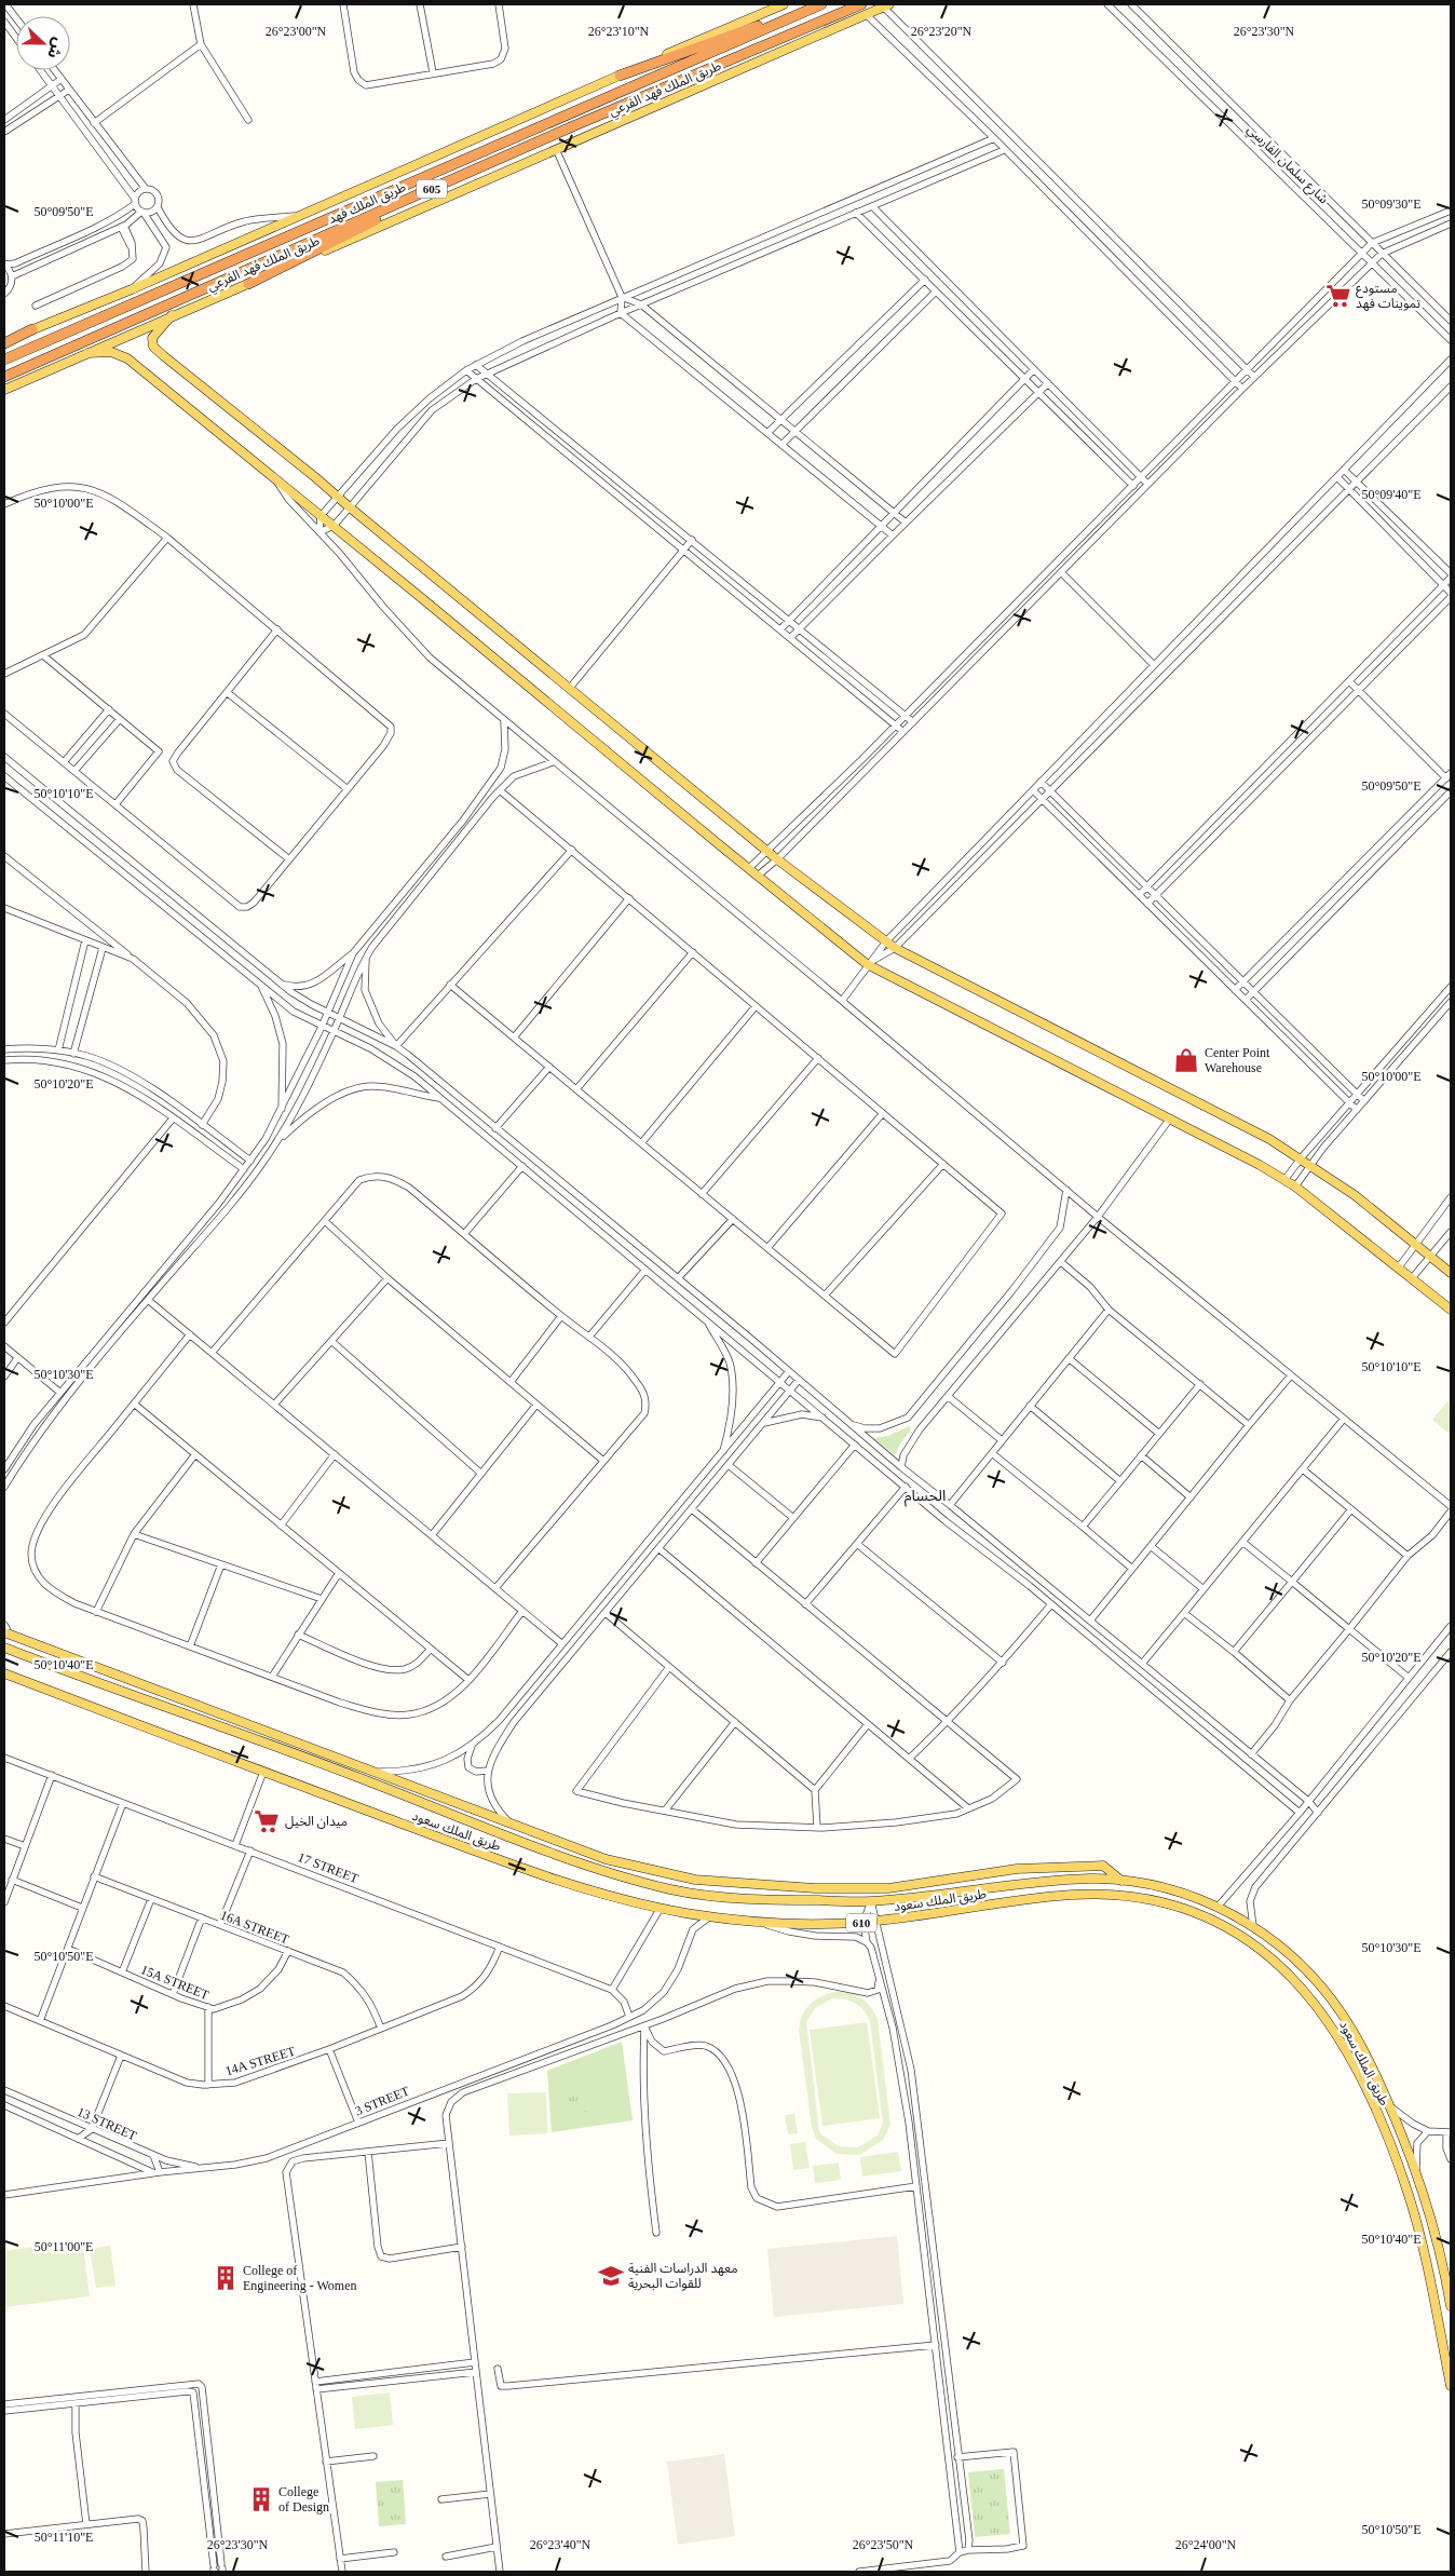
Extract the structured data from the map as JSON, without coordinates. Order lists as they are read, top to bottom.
{
  "streets": {
    "highway": ["605", "طريق الملك فهد"],
    "main road": ["طريق الملك فهد الفرعي", "طريق الملك سعود", "610"],
    "street": [
      "شارع سلمان الفارسي",
      "17 STREET",
      "16A STREET",
      "15A STREET",
      "14A STREET",
      "3 STREET",
      "13 STREET"
    ]
  },
  "crossings": [
    ["طريق الملك سعود", "3 STREET"],
    ["17 STREET", "14A STREET"],
    ["16A STREET", "15A STREET"],
    ["16A STREET", "14A STREET"],
    ["3 STREET", "13 STREET"]
  ],
  "districts": ["الحسام"],
  "places": {
    "supermarket": ["مستودع تموينات فهد", "ميدان الخيل"],
    "shop": ["Center Point Warehouse"],
    "school or university": ["معهد الدراسات الفنية للقوات البحرية"],
    "building": ["College of Engineering - Women", "College of Design"]
  },
  "north": "right",
  "coordinates": [
    "26°23'10\"N",
    "26°23'30\"N",
    "26°23'00\"N",
    "26°23'20\"N",
    "50°09'30\"E",
    "50°09'50\"E",
    "50°09'40\"E",
    "50°10'00\"E",
    "50°10'10\"E",
    "50°10'20\"E",
    "50°10'30\"E",
    "50°10'40\"E",
    "50°10'50\"E",
    "50°11'00\"E",
    "50°11'10\"E",
    "26°23'40\"N",
    "26°23'50\"N",
    "26°24'00\"N"
  ]
}
